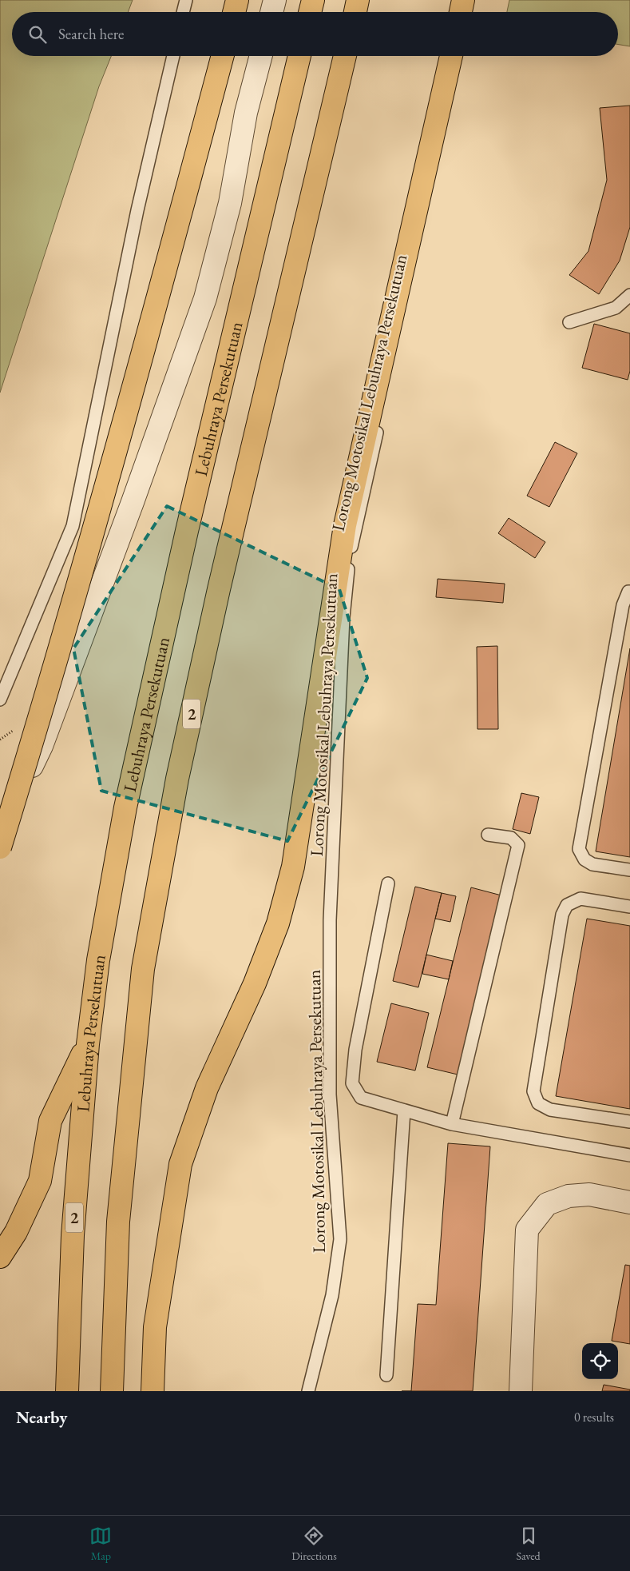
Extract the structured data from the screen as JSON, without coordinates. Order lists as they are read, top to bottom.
{
  "streets": {
    "highway": ["Lebuhraya Persekutuan", "2"],
    "lane": ["Lorong Motosikal Lebuhraya Persekutuan"]
  },
  "page": {
    "search": "Search here",
    "heading": ["Nearby", "0 results"],
    "nav": ["Map", "Directions", "Saved"]
  }
}
